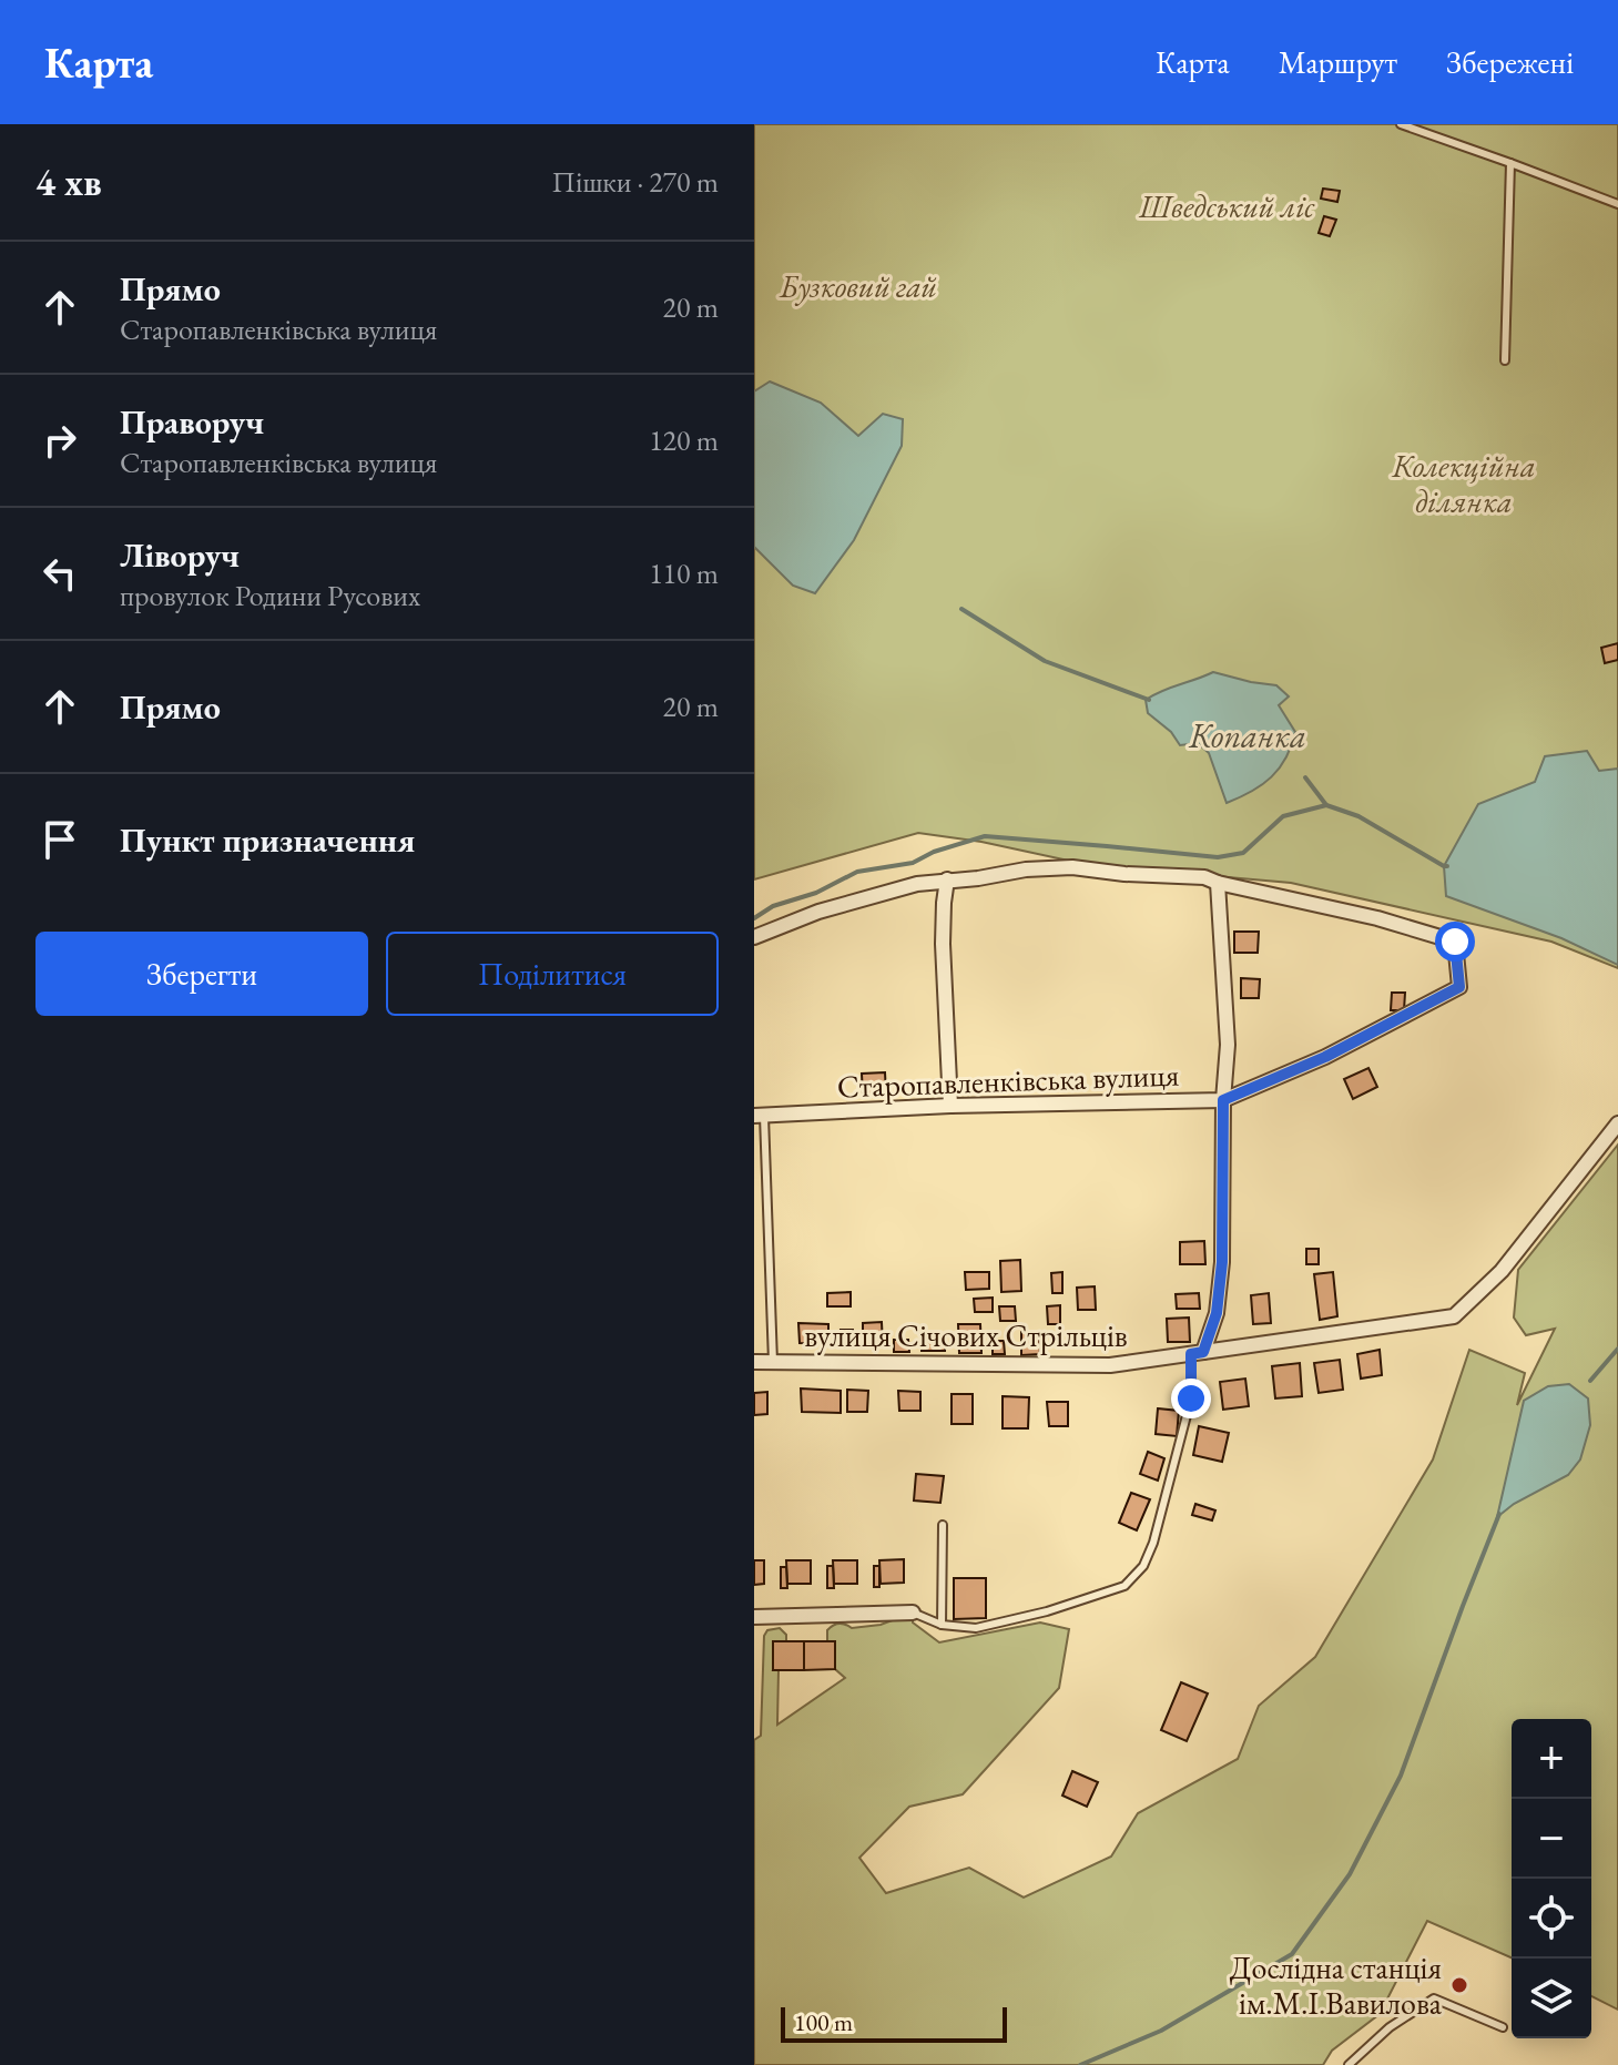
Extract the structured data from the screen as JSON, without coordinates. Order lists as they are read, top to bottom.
{
  "streets": {
    "street": ["Старопавленківська вулиця", "вулиця Січових Стрільців"]
  },
  "water": ["Копанка"],
  "parks": ["Шведський ліс", "Бузковий гай", "Колекційна ділянка"],
  "places": ["Дослідна станція ім.М.І.Вавилова"],
  "scale_bar": "100 m",
  "page": {
    "header": "Карта",
    "nav": ["Карта", "Маршрут", "Збережені"],
    "heading": ["4 хв", "Пішки · 270 m"],
    "list": [
      ["Прямо", "Старопавленківська вулиця", "20 m"],
      ["Праворуч", "Старопавленківська вулиця", "120 m"],
      ["Ліворуч", "провулок Родини Русових", "110 m"],
      ["Прямо", "20 m"],
      "Пункт призначення"
    ],
    "buttons": ["Зберегти", "Поділитися"],
    "map_buttons": ["+", "−"],
    "scale": "100 m"
  }
}
